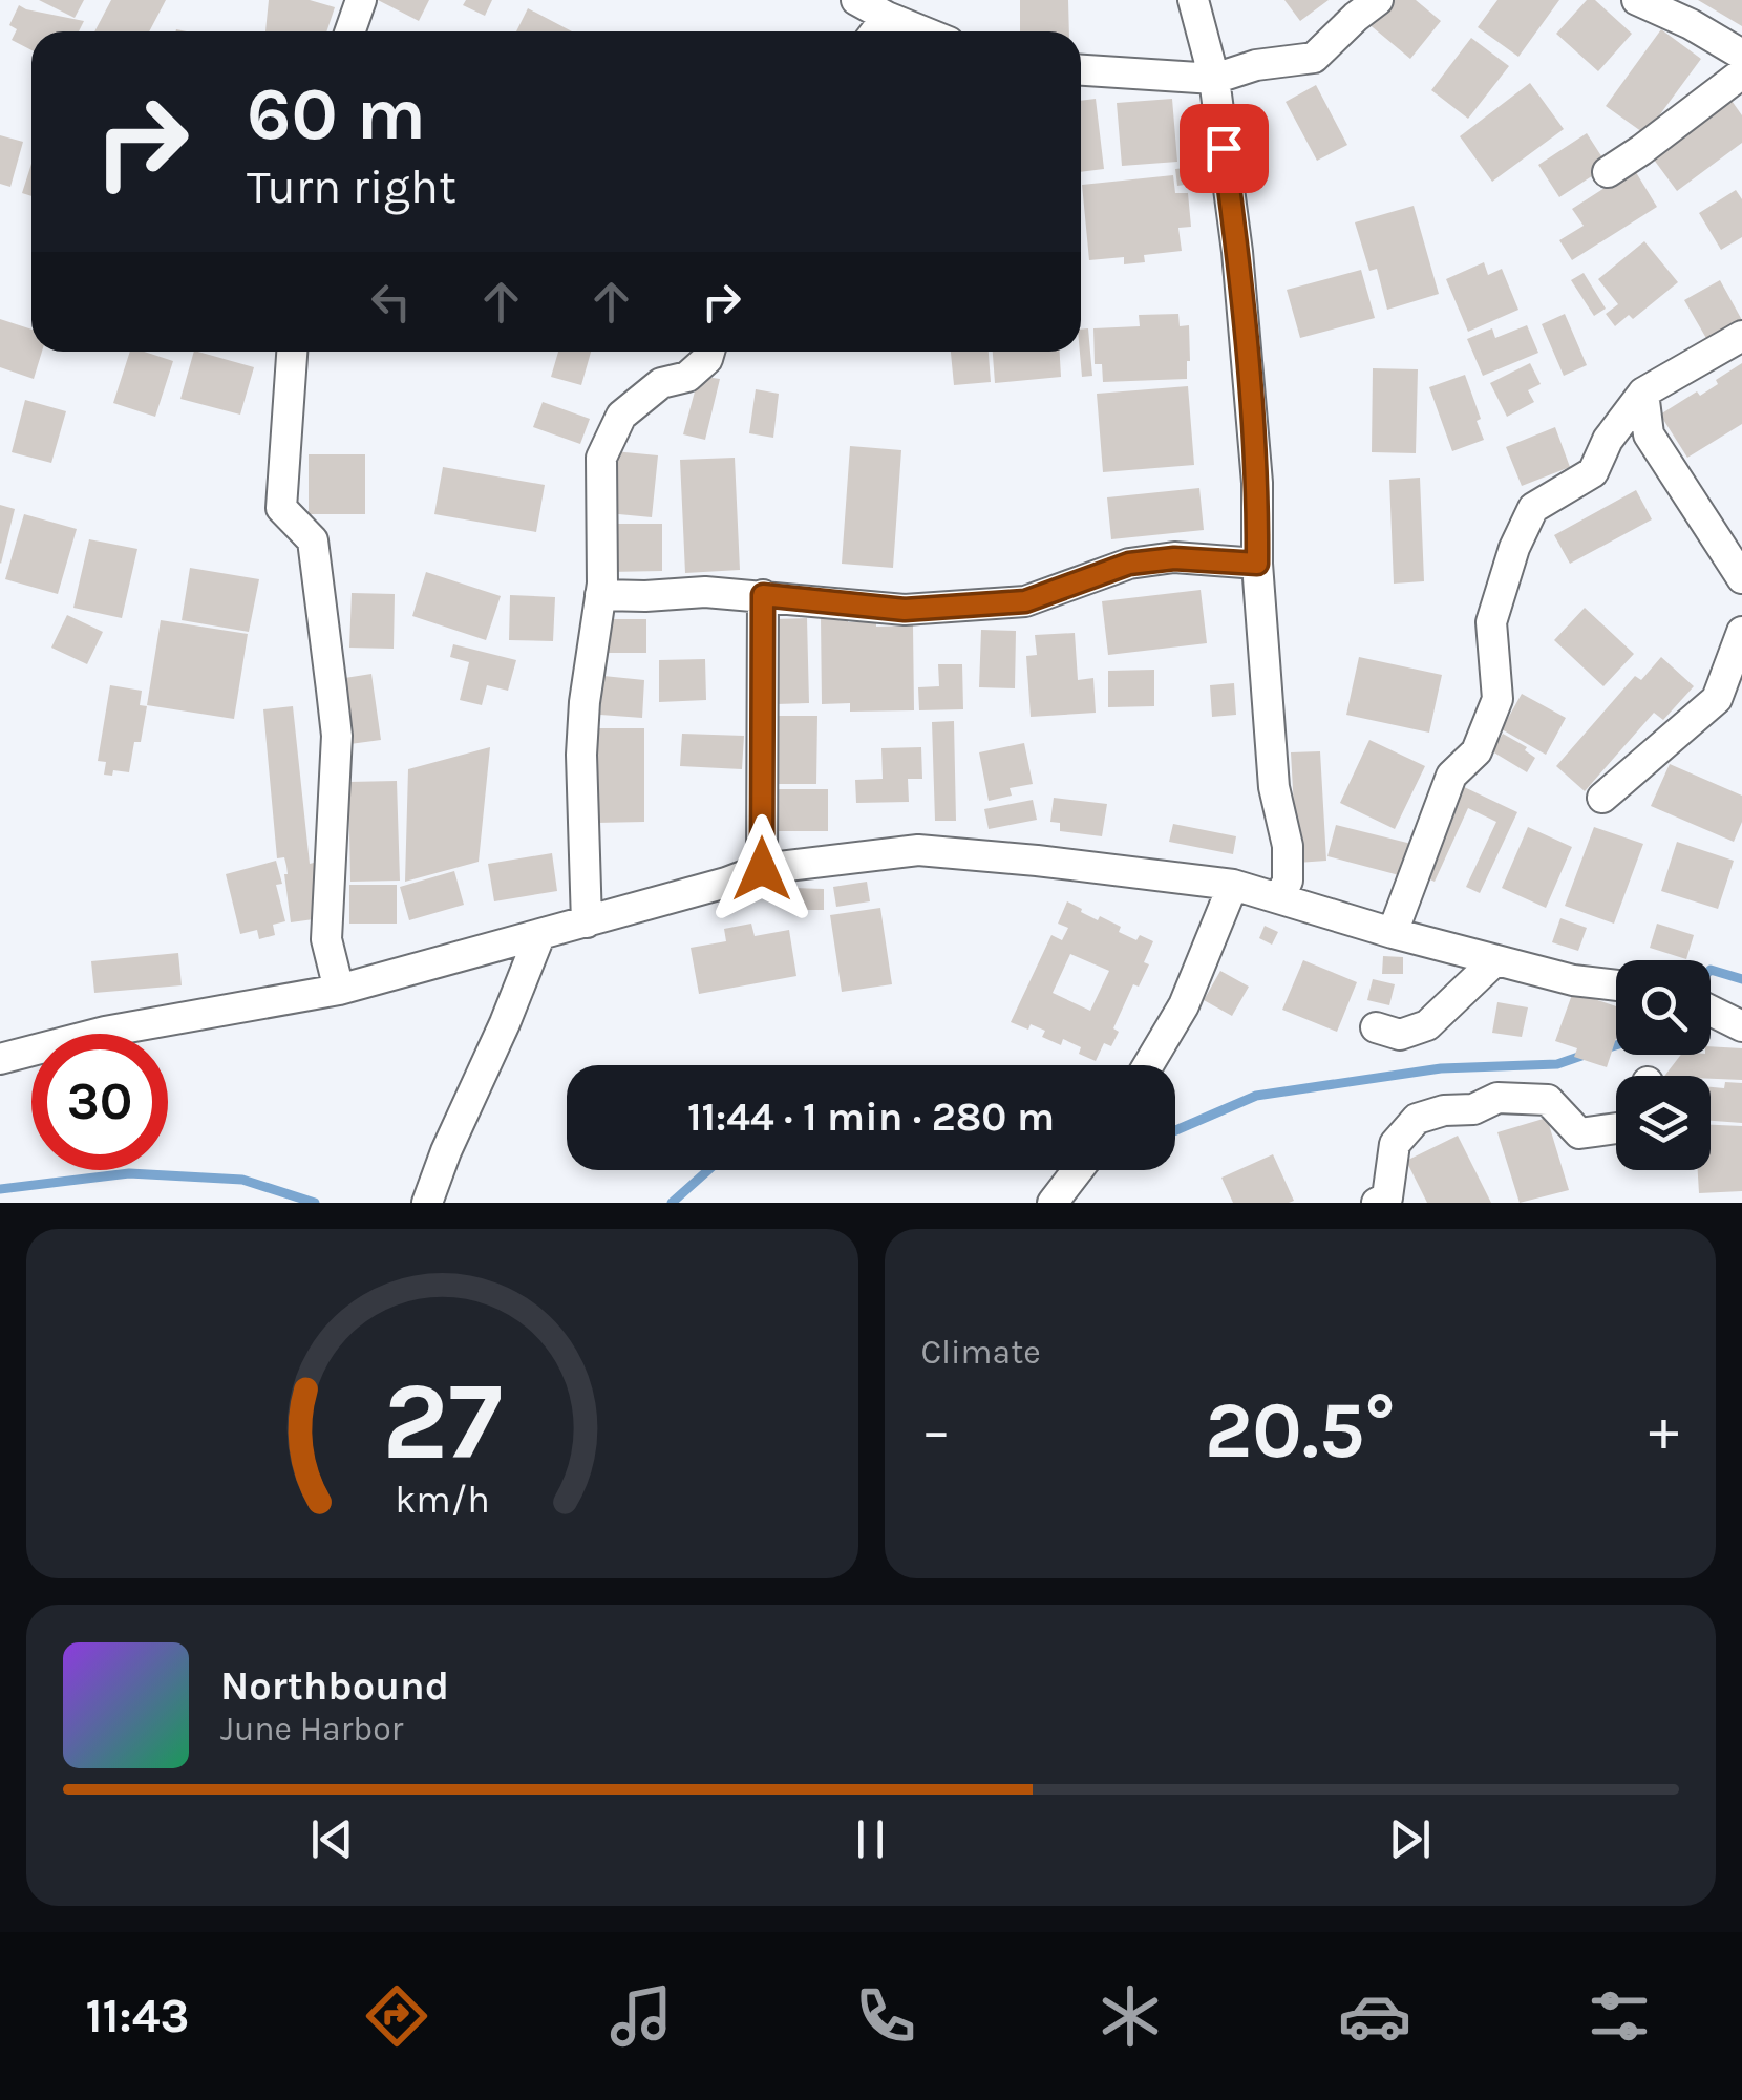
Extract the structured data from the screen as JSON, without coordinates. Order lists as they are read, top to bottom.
{
  "page": {
    "turn": ["60 m", "Turn right"],
    "limit": "30",
    "trip": "11:44 · 1 min · 280 m",
    "tile": "Climate",
    "heat": ["−", "20.5°", "+"],
    "song": ["Northbound", "June Harbor"],
    "tabs": "11:43",
    "gauge": ["27", "km/h"]
  }
}
